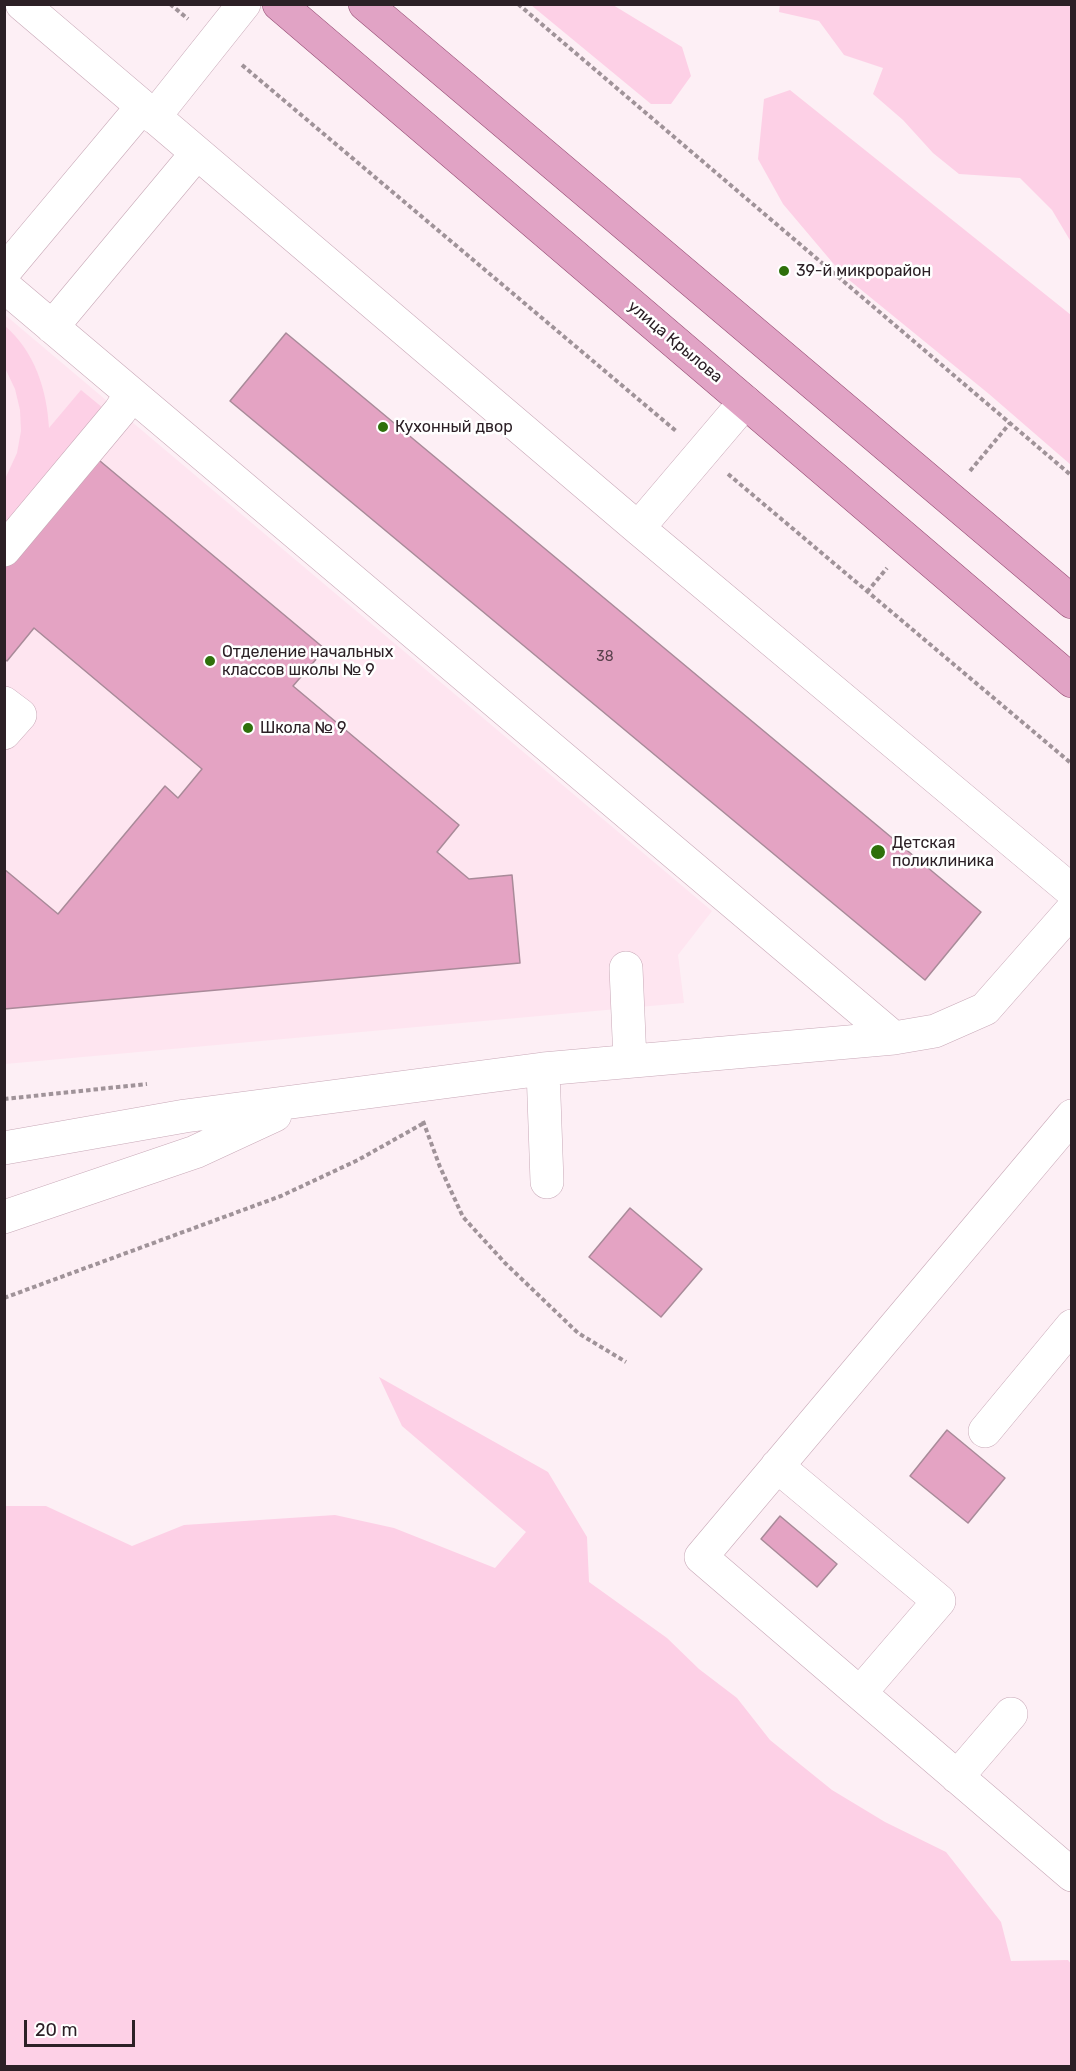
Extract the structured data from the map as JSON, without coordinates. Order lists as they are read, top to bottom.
{
  "streets": {
    "main road": ["улица Крылова"]
  },
  "places": [
    "39-й микрорайон",
    "Кухонный двор",
    "Отделение начальных классов школы № 9",
    "Школа № 9",
    "Детская поликлиника"
  ],
  "house_numbers": ["38"],
  "scale_bar": "20 m"
}
